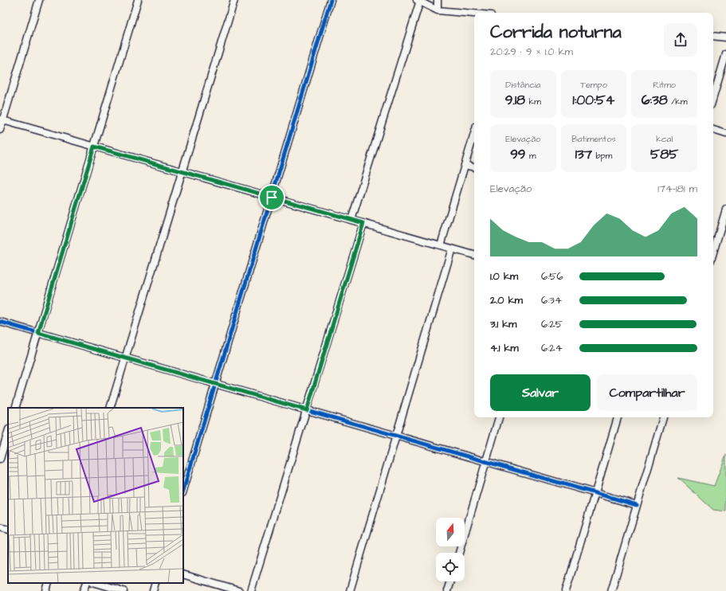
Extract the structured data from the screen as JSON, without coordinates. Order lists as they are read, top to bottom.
{
  "north": "top",
  "page": {
    "heading": ["Corrida noturna", "20:29 · 9 × 1.0 km"],
    "stats": [
      ["Distância", "9.18 km"],
      ["Tempo", "1:00:54"],
      ["Ritmo", "6:38 /km"],
      ["Elevação", "99 m"],
      ["Batimentos", "137 bpm"],
      ["kcal", "585"]
    ],
    "chart": ["Elevação", "174–181 m"],
    "list": [
      {
        "name": "1.0 km",
        "note": "6:56"
      },
      {
        "name": "2.0 km",
        "note": "6:34"
      },
      {
        "name": "3.1 km",
        "note": "6:25"
      },
      {
        "name": "4.1 km",
        "note": "6:24"
      }
    ],
    "buttons": ["Salvar", "Compartilhar"]
  }
}
